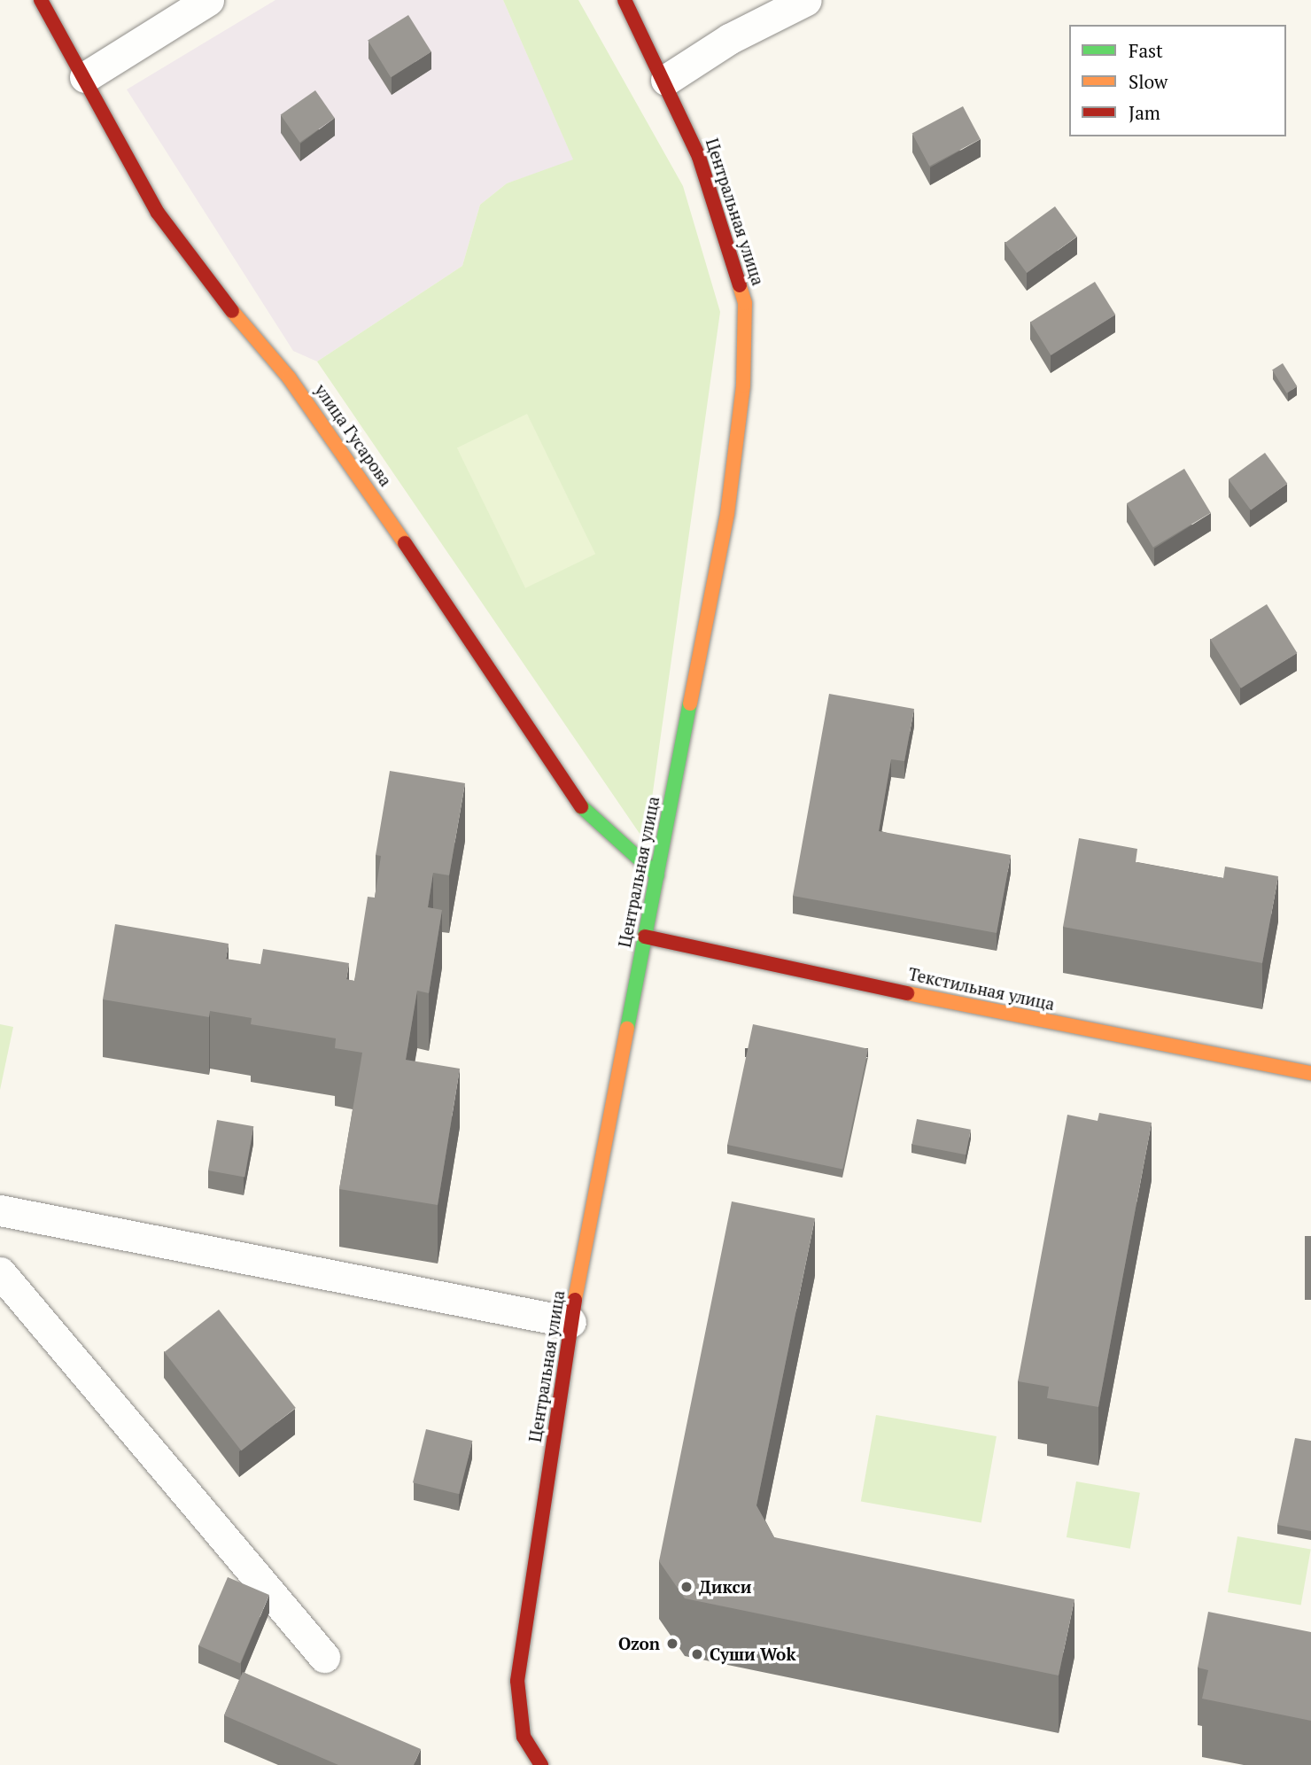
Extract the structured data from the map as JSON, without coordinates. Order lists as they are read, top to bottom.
{
  "streets": {
    "main road": ["Центральная улица", "улица Гусарова", "Текстильная улица"]
  },
  "crossings": [
    ["Центральная улица", "улица Гусарова"],
    ["Центральная улица", "Текстильная улица"]
  ],
  "places": ["Дикси", "Ozon", "Суши Wok"],
  "legend": ["Fast", "Slow", "Jam"]
}
